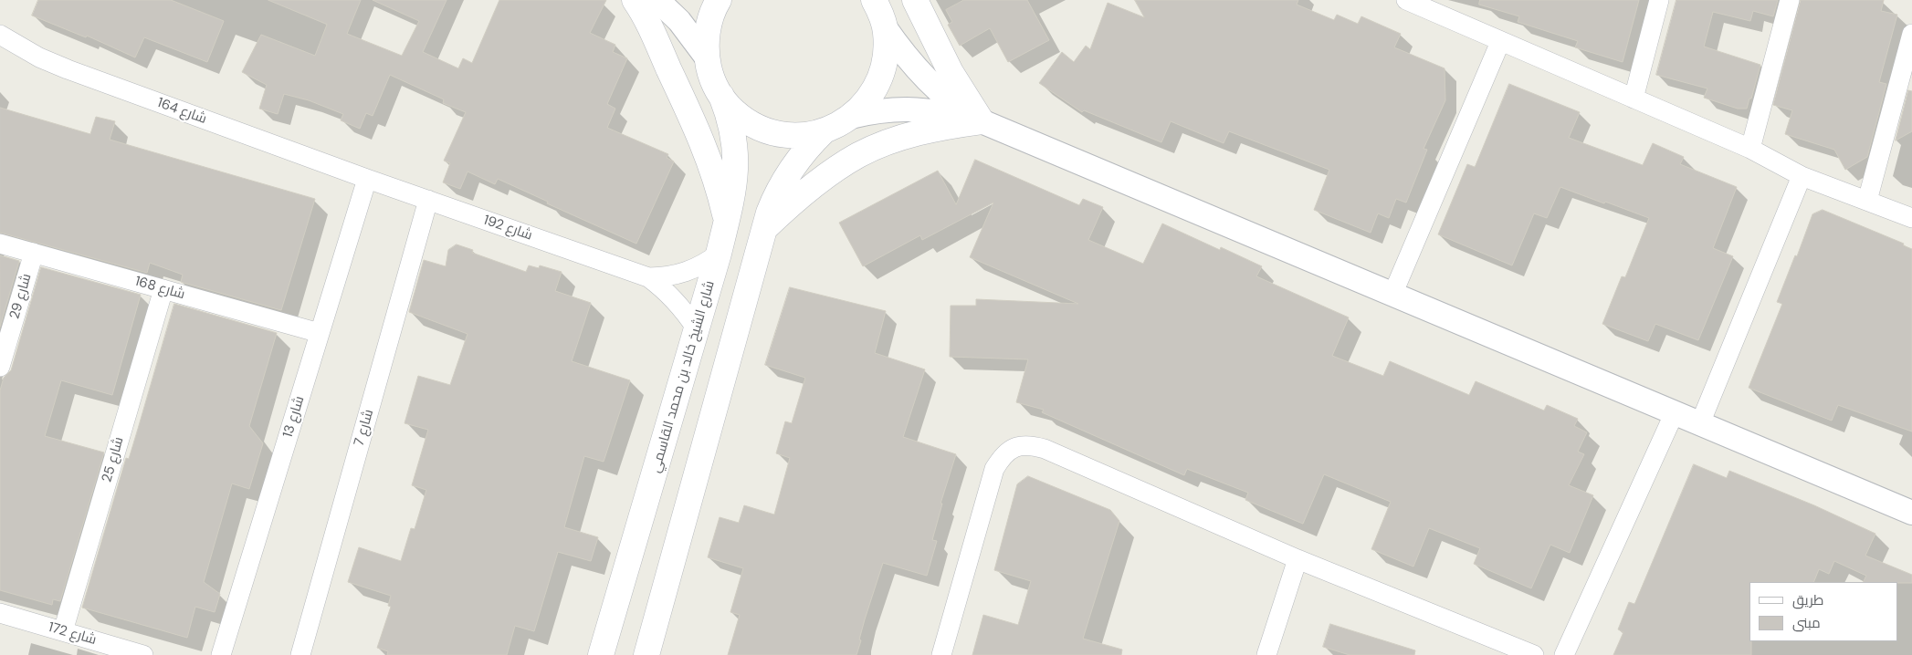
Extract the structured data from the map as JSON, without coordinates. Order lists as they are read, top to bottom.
{
  "streets": {
    "main road": ["شارع الشيخ خالد بن محمد القاسمي"],
    "street": [
      "شارع 164",
      "شارع 192",
      "شارع 168",
      "شارع 29",
      "شارع 13",
      "شارع 7",
      "شارع 25",
      "شارع 172"
    ]
  },
  "crossings": [
    ["شارع 164", "شارع 192"],
    ["شارع 164", "شارع 13"],
    ["شارع 192", "شارع الشيخ خالد بن محمد القاسمي"],
    ["شارع 192", "شارع 13"],
    ["شارع 192", "شارع 7"],
    ["شارع 168", "شارع 29"],
    ["شارع 168", "شارع 13"],
    ["شارع 168", "شارع 25"],
    ["شارع 25", "شارع 172"]
  ],
  "legend": ["طريق", "مبنى"]
}
